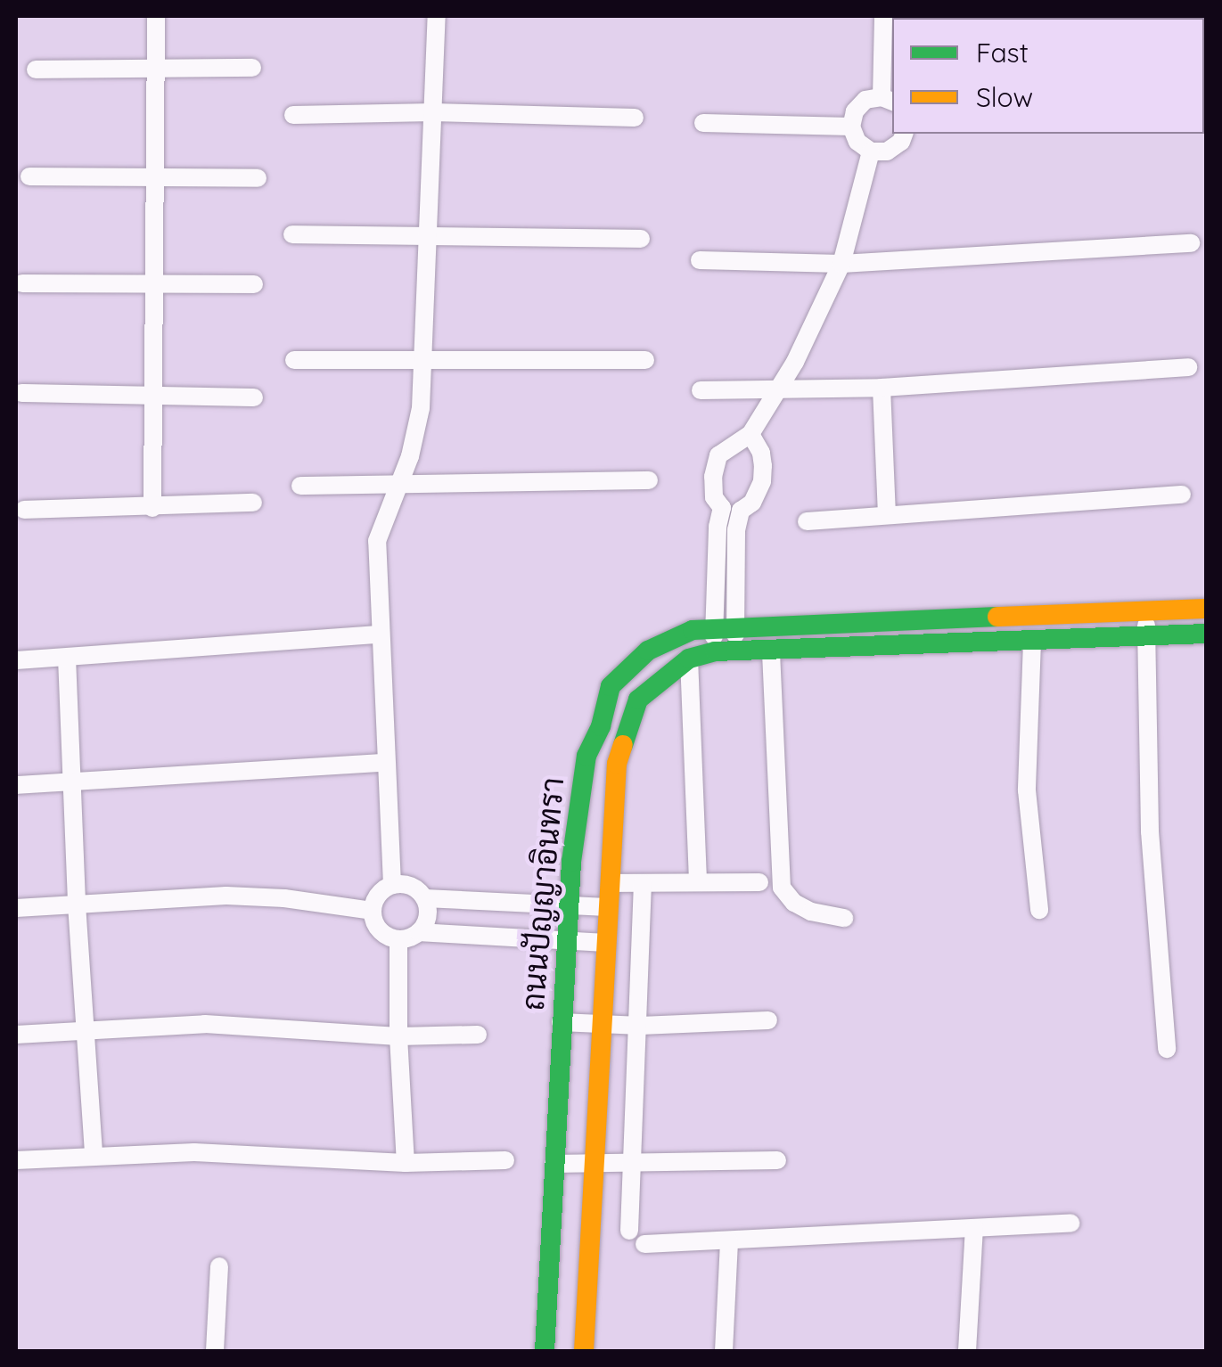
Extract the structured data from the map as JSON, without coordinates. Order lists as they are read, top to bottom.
{
  "streets": {
    "street": ["ถนนปัญญาอินทรา"]
  },
  "legend": ["Fast", "Slow"]
}
